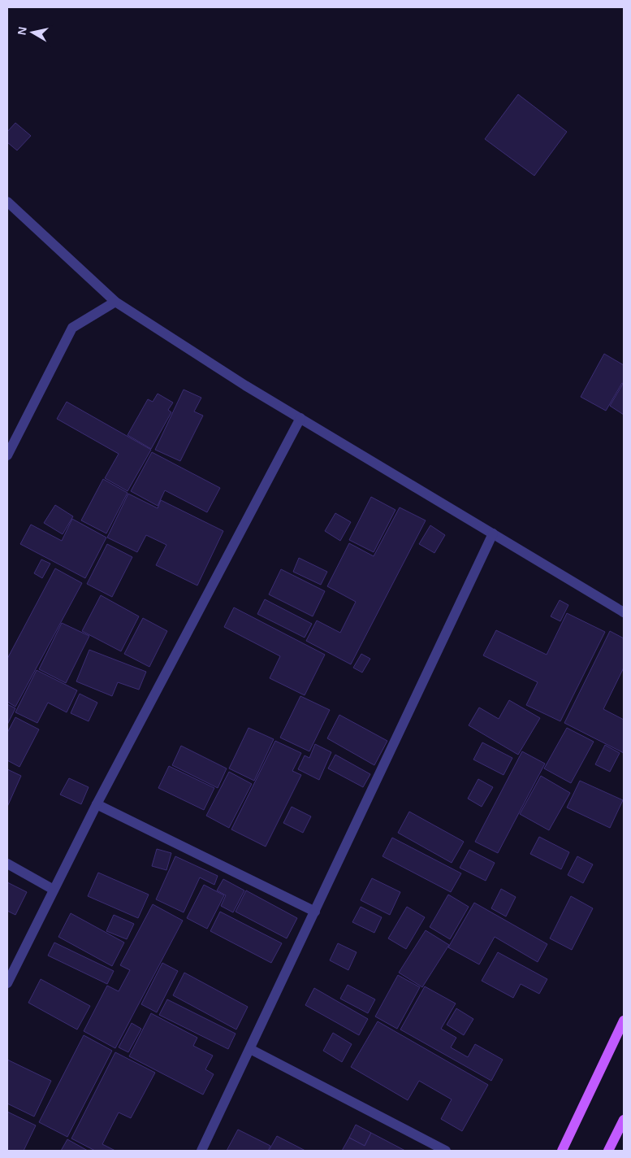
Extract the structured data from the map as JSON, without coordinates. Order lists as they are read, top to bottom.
{
  "north": "left"
}
